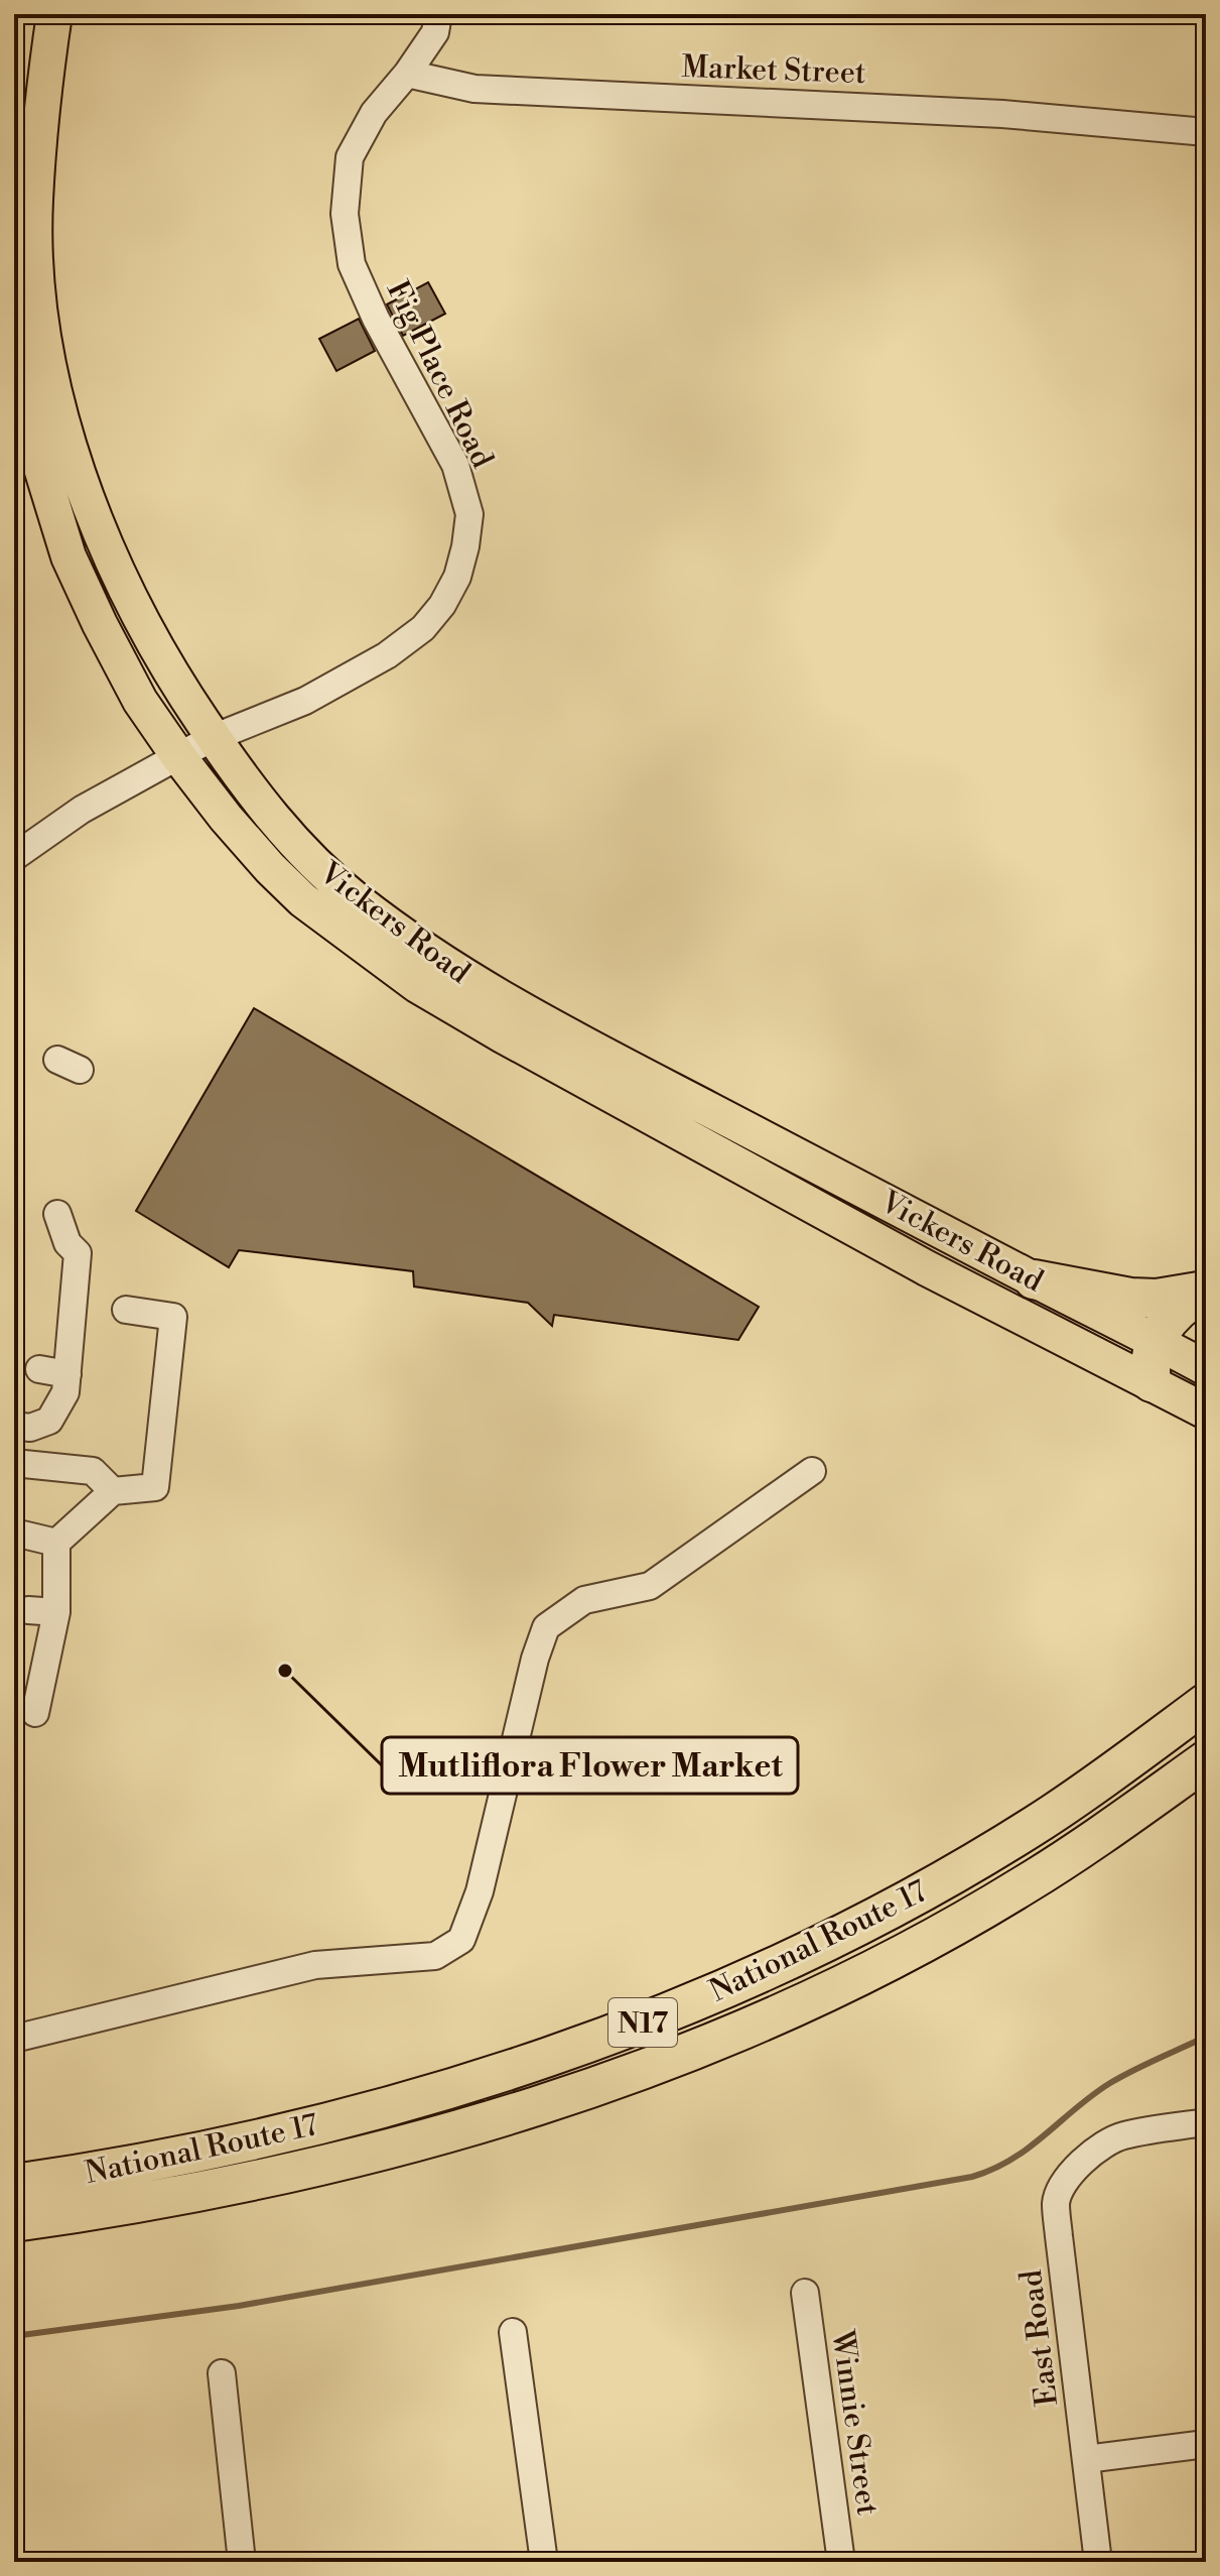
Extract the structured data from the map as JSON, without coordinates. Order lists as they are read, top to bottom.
{
  "streets": {
    "highway": ["National Route 17", "N17"],
    "main road": ["Vickers Road"],
    "street": [
      "Market Street",
      "Fig Place Road",
      "East Road",
      "Winnie Street"
    ]
  },
  "crossings": [
    ["Market Street", "Fig Place Road"],
    ["Fig Place Road", "Vickers Road"]
  ],
  "places": ["Mutliflora Flower Market"]
}
